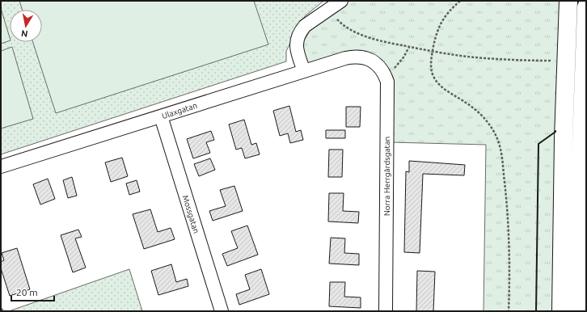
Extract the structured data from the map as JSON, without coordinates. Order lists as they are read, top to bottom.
{
  "streets": {
    "street": ["Ulaxgatan", "Norra Herrgårdsgatan", "Mossgatan"]
  },
  "crossings": [
    ["Ulaxgatan", "Norra Herrgårdsgatan"],
    ["Ulaxgatan", "Mossgatan"]
  ],
  "scale_bar": "20 m",
  "north": "bottom"
}
